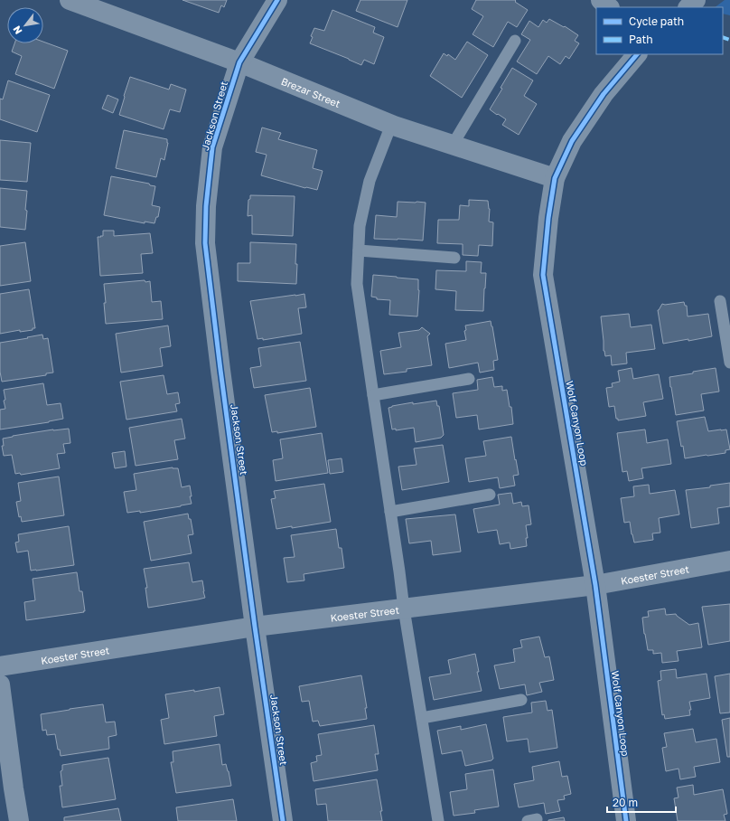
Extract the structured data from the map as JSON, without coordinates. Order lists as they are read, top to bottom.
{
  "streets": {
    "street": [
      "Brezar Street",
      "Jackson Street",
      "Wolf Canyon Loop",
      "Koester Street"
    ]
  },
  "crossings": [
    ["Brezar Street", "Jackson Street"],
    ["Brezar Street", "Wolf Canyon Loop"],
    ["Jackson Street", "Koester Street"],
    ["Wolf Canyon Loop", "Koester Street"]
  ],
  "legend": ["Cycle path", "Path"],
  "scale_bar": "20 m",
  "north": "bottom left"
}
